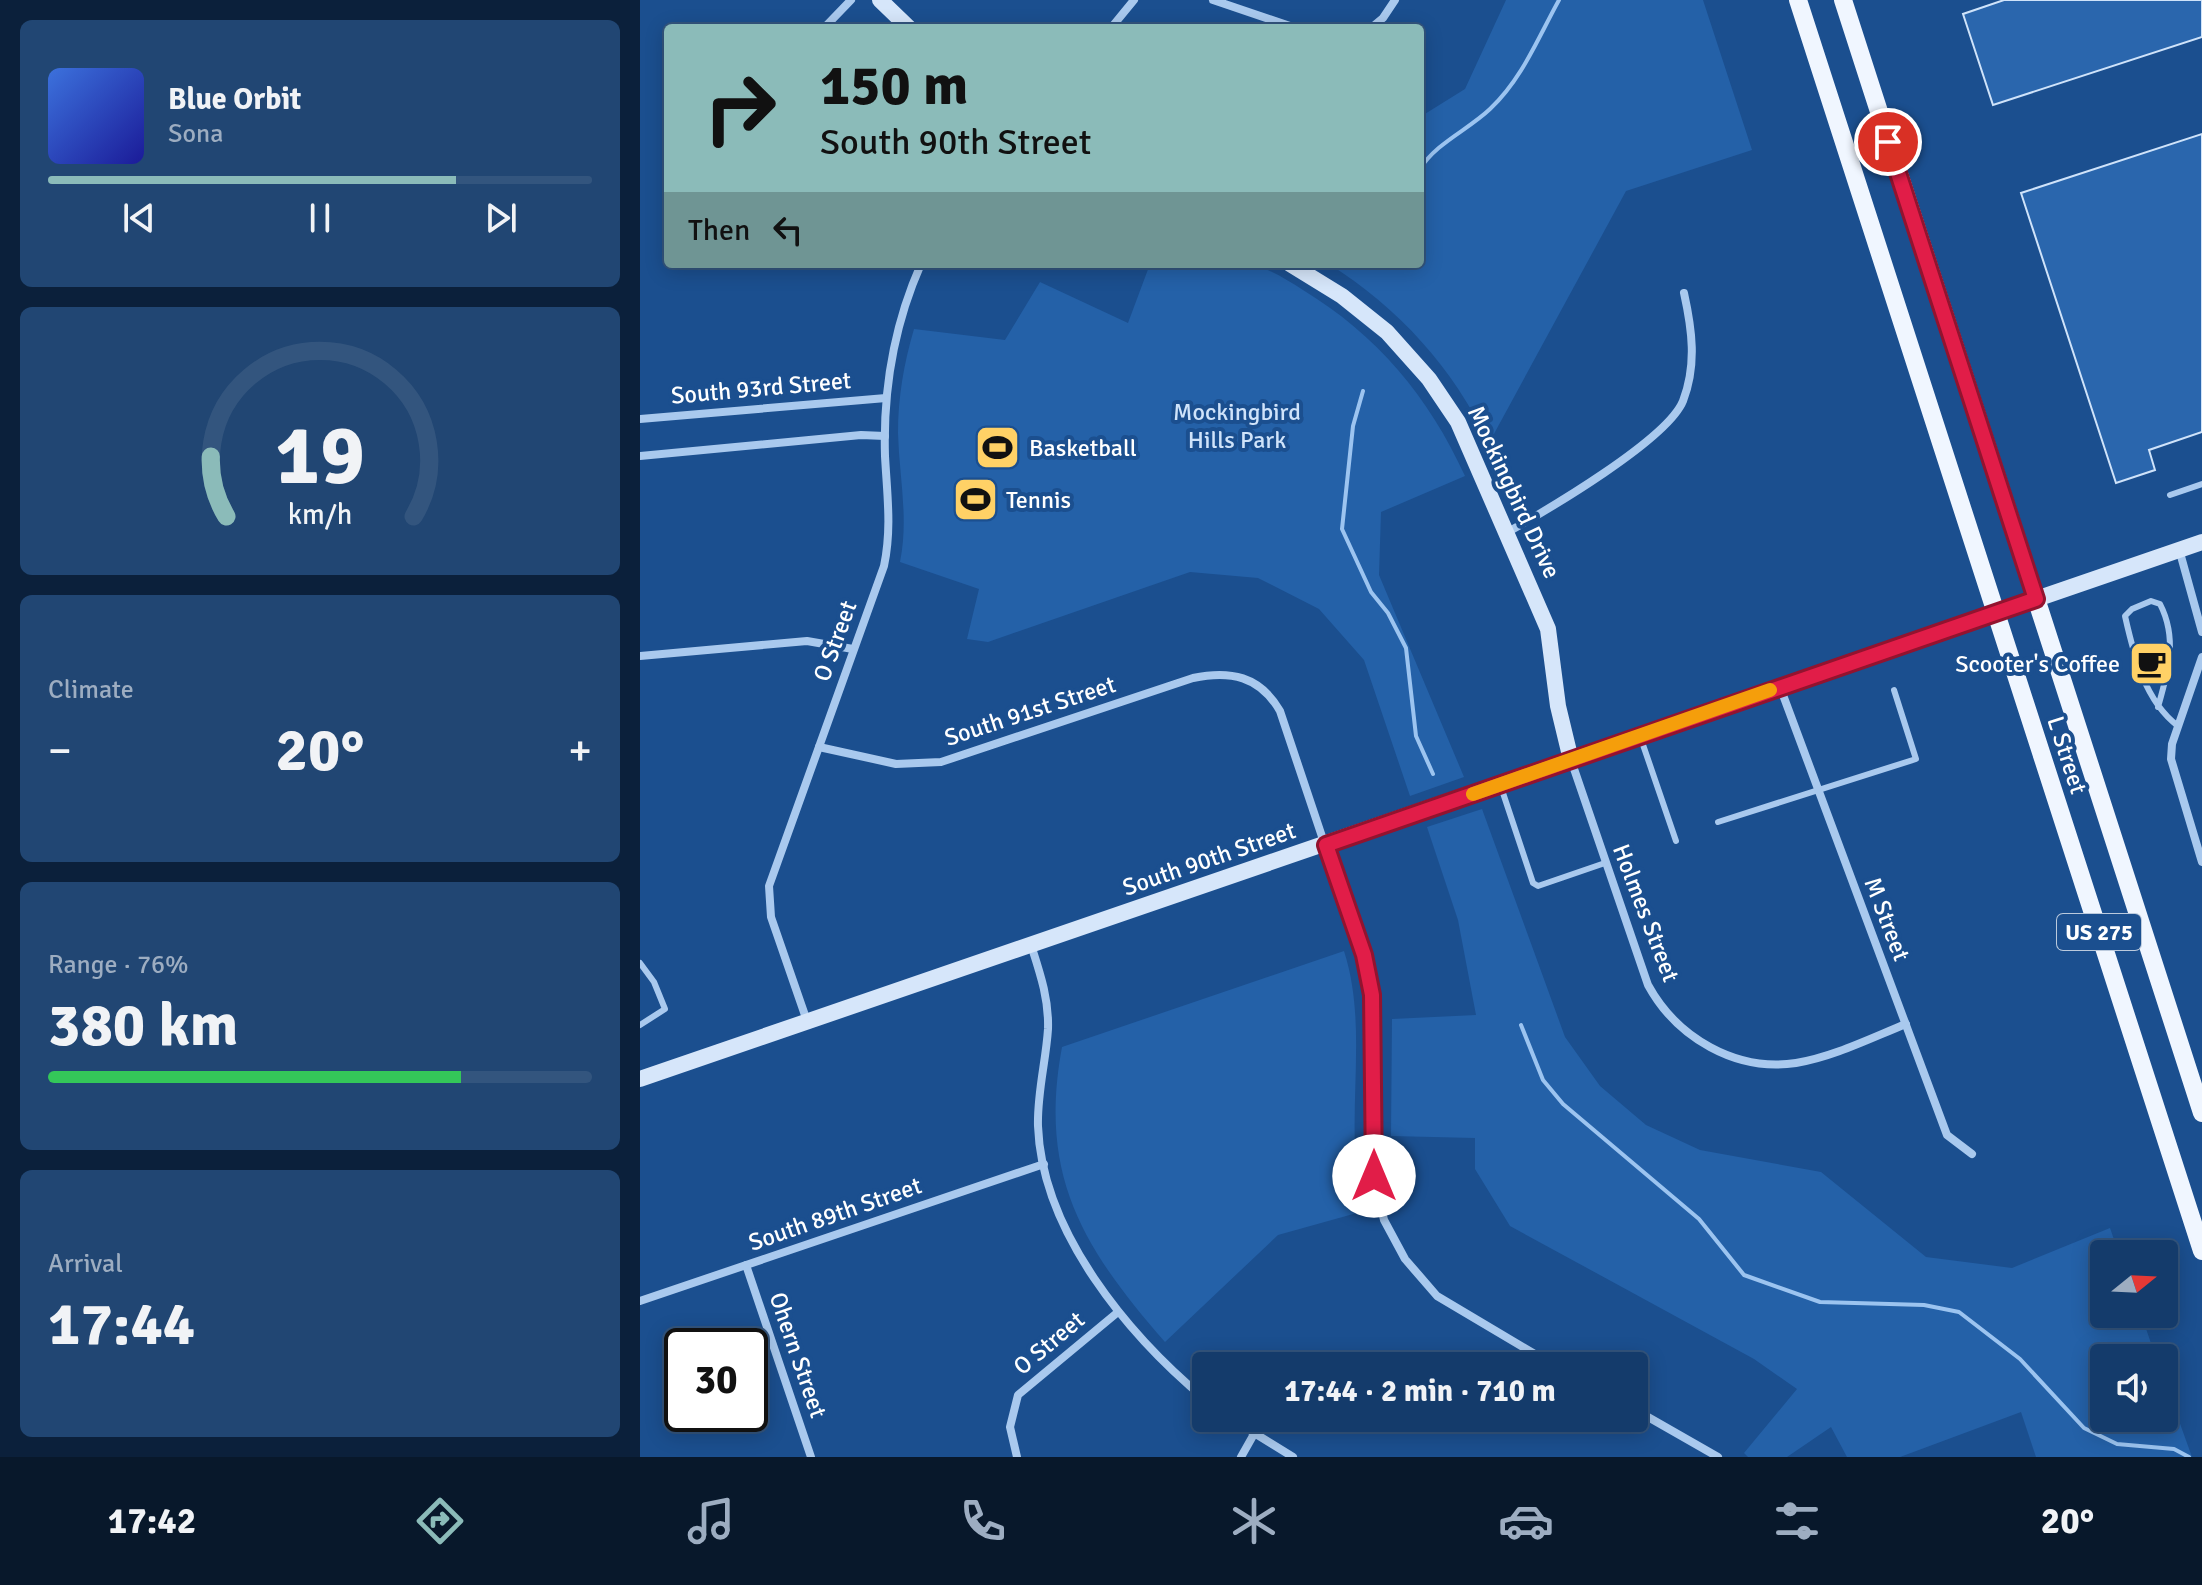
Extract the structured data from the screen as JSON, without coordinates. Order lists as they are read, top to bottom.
{
  "streets": {
    "main road": ["L Street", "US 275"],
    "street": [
      "South 93rd Street",
      "Mockingbird Drive",
      "O Street",
      "South 91st Street",
      "South 90th Street",
      "Holmes Street",
      "M Street",
      "South 89th Street",
      "Ohern Street"
    ]
  },
  "crossings": [
    ["South 93rd Street", "O Street"],
    ["Mockingbird Drive", "South 90th Street"],
    ["Mockingbird Drive", "Holmes Street"],
    ["O Street", "South 91st Street"],
    ["O Street", "South 90th Street"],
    ["South 91st Street", "South 90th Street"],
    ["L Street", "South 90th Street"],
    ["South 90th Street", "Holmes Street"],
    ["South 90th Street", "M Street"],
    ["Holmes Street", "M Street"],
    ["South 89th Street", "Ohern Street"]
  ],
  "parks": ["Mockingbird Hills Park"],
  "places": {
    "sports": ["Basketball", "Tennis"],
    "cafe": ["Scooter's Coffee"]
  },
  "north": "right",
  "page": {
    "turn": ["150 m", "South 90th Street"],
    "song": ["Blue Orbit", "Sona"],
    "then": "Then",
    "tile": [
      "Climate",
      ["Range · 76%", "380 km"],
      ["Arrival", "17:44"]
    ],
    "heat": ["−", "20°", "+"],
    "limit": "30",
    "trip": "17:44 · 2 min · 710 m",
    "tabs": ["17:42", "20°"],
    "gauge": ["19", "km/h"]
  }
}
